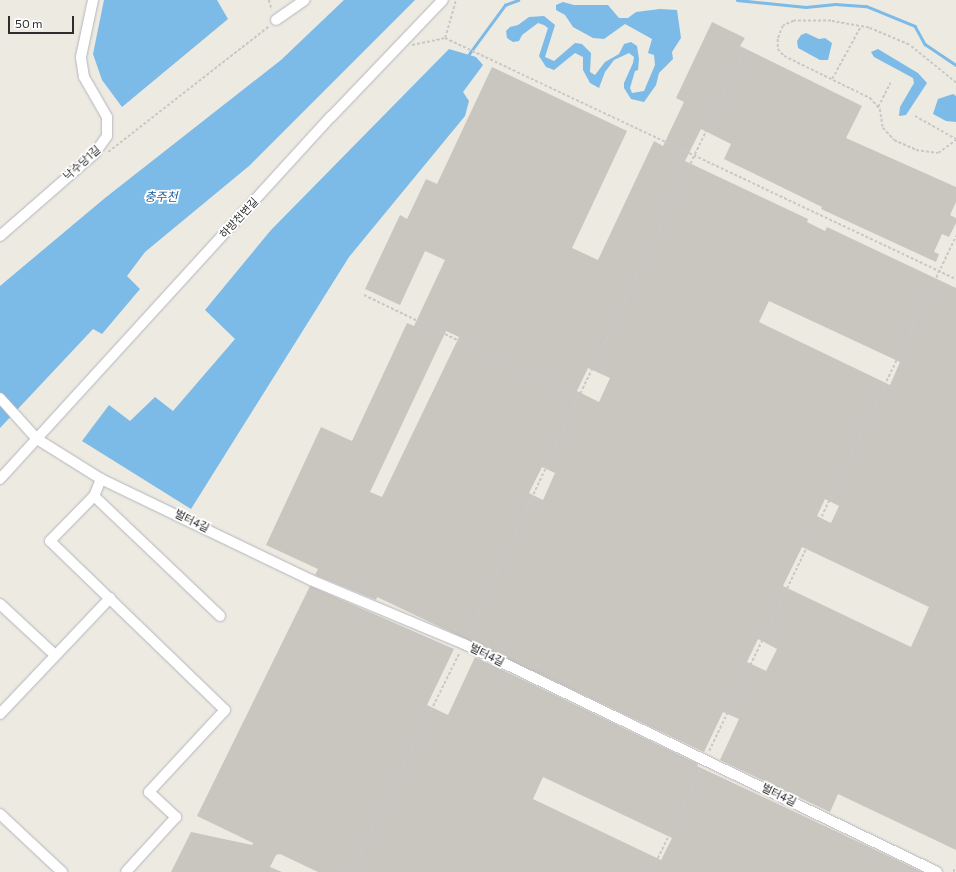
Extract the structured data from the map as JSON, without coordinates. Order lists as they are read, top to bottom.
{
  "streets": {
    "street": ["낙수당1길", "하방천변길", "벌터4길"]
  },
  "crossings": [
    ["하방천변길", "벌터4길"]
  ],
  "water": ["충주천"],
  "scale_bar": "50 m"
}
